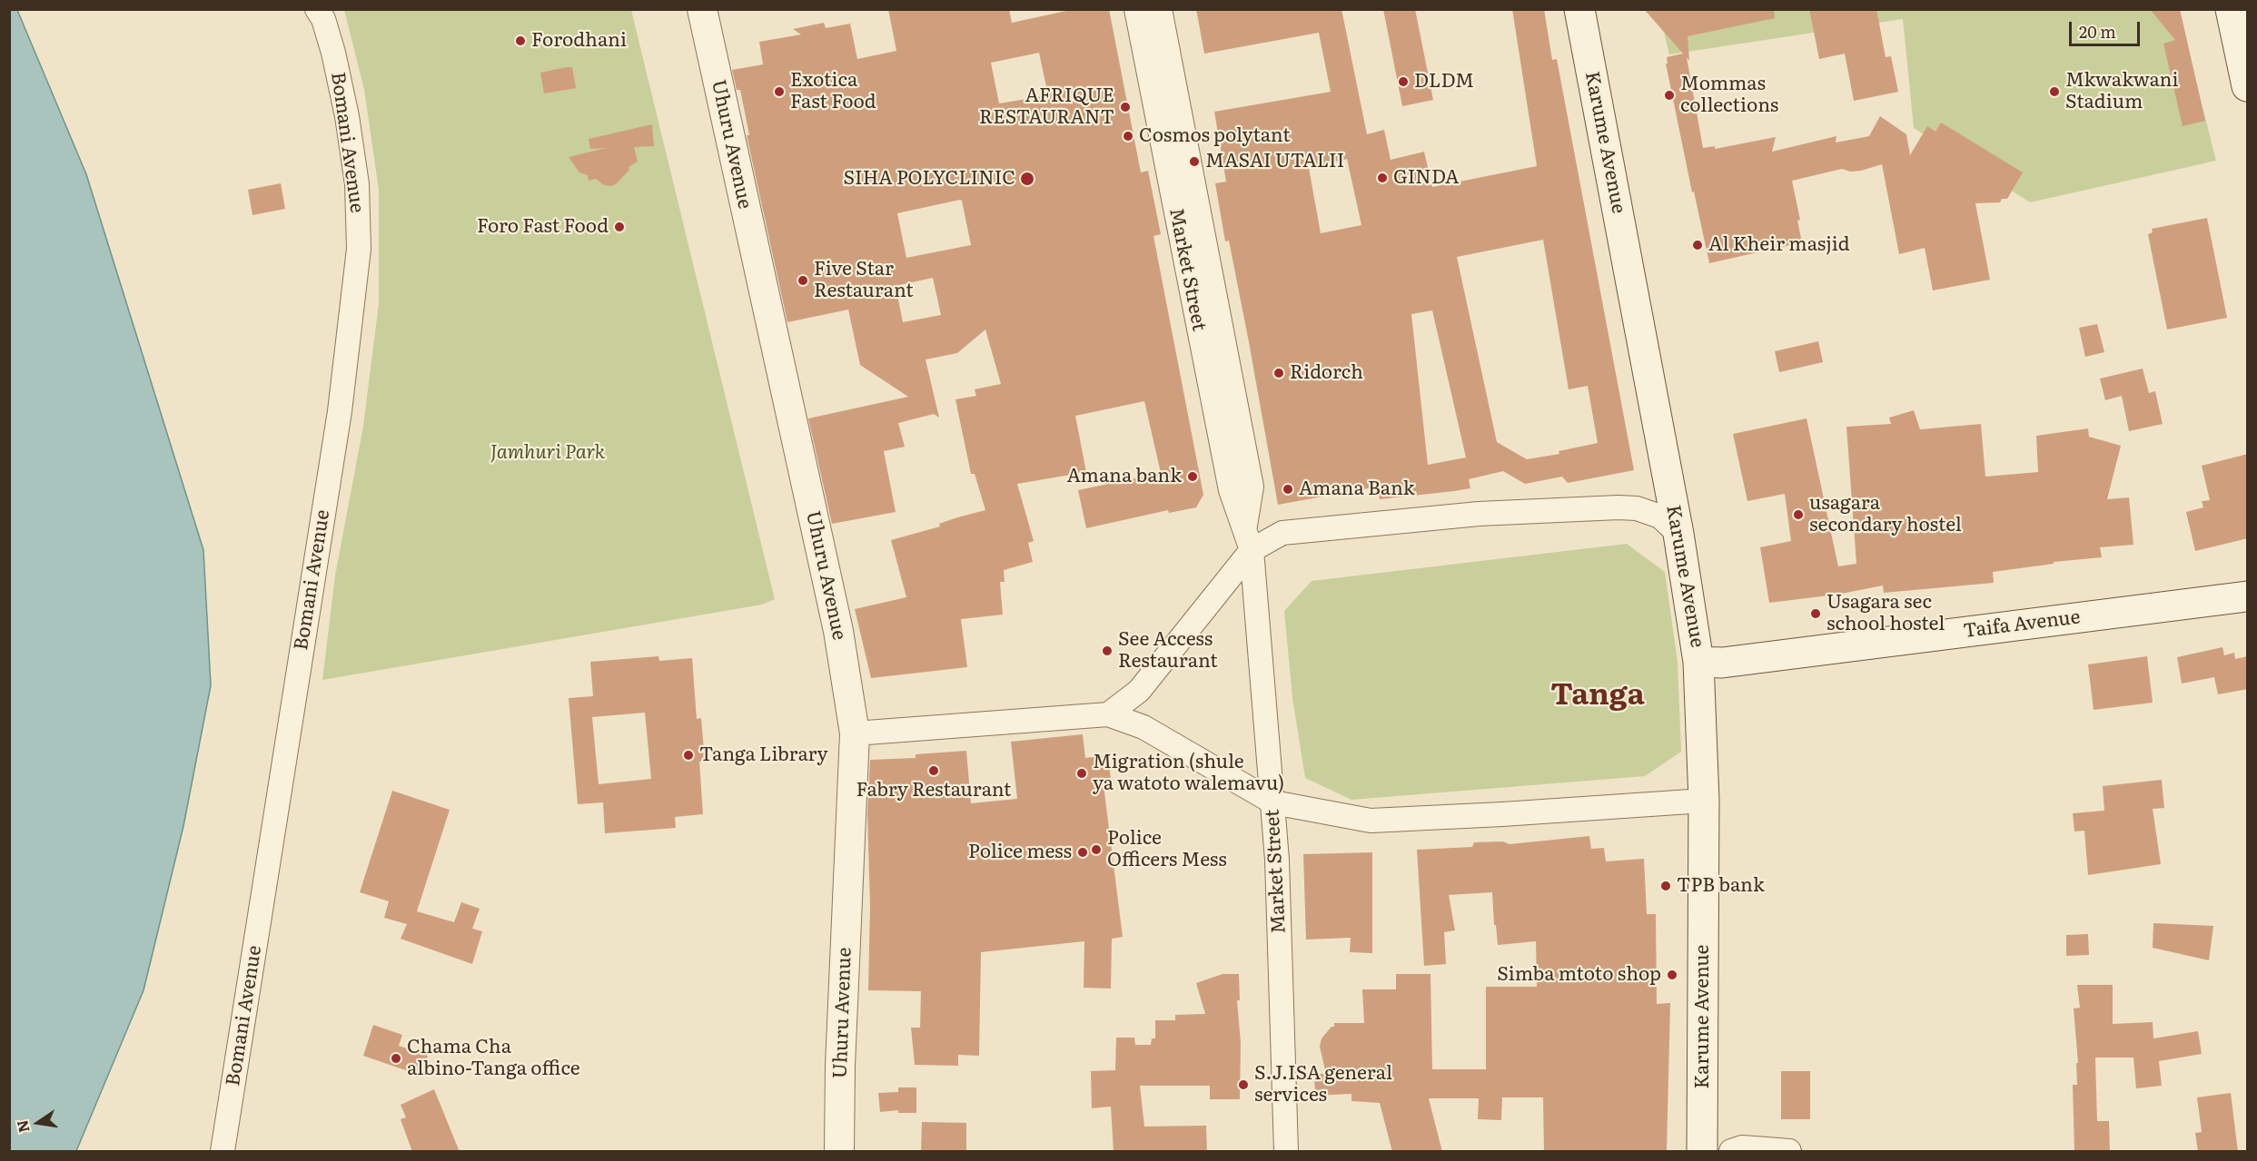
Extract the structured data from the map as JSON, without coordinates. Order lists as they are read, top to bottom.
{
  "streets": {
    "main road": ["Karume Avenue", "Taifa Avenue"],
    "street": ["Bomani Avenue", "Uhuru Avenue", "Market Street"]
  },
  "crossings": [
    ["Karume Avenue", "Taifa Avenue"]
  ],
  "districts": ["Tanga"],
  "parks": ["Jamhuri Park"],
  "places": [
    "Forodhani",
    "DLDM",
    "Exotica Fast Food",
    "Mkwakwani Stadium",
    "Mommas collections",
    "AFRIQUE RESTAURANT",
    "Cosmos polytant",
    "MASAI UTALII",
    "GINDA",
    "SIHA POLYCLINIC",
    "Foro Fast Food",
    "Al Kheir masjid",
    "Five Star Restaurant",
    "Ridorch",
    "Amana bank",
    "Amana Bank",
    "usagara secondary hostel",
    "Usagara sec school hostel",
    "See Access Restaurant",
    "Tanga Library",
    "Fabry Restaurant",
    "Migration (shule ya watoto walemavu)",
    "Police Officers Mess",
    "Police mess",
    "TPB bank",
    "Simba mtoto shop",
    "Chama Cha albino-Tanga office",
    "S.J.ISA general services"
  ],
  "scale_bar": "20 m",
  "north": "left"
}
